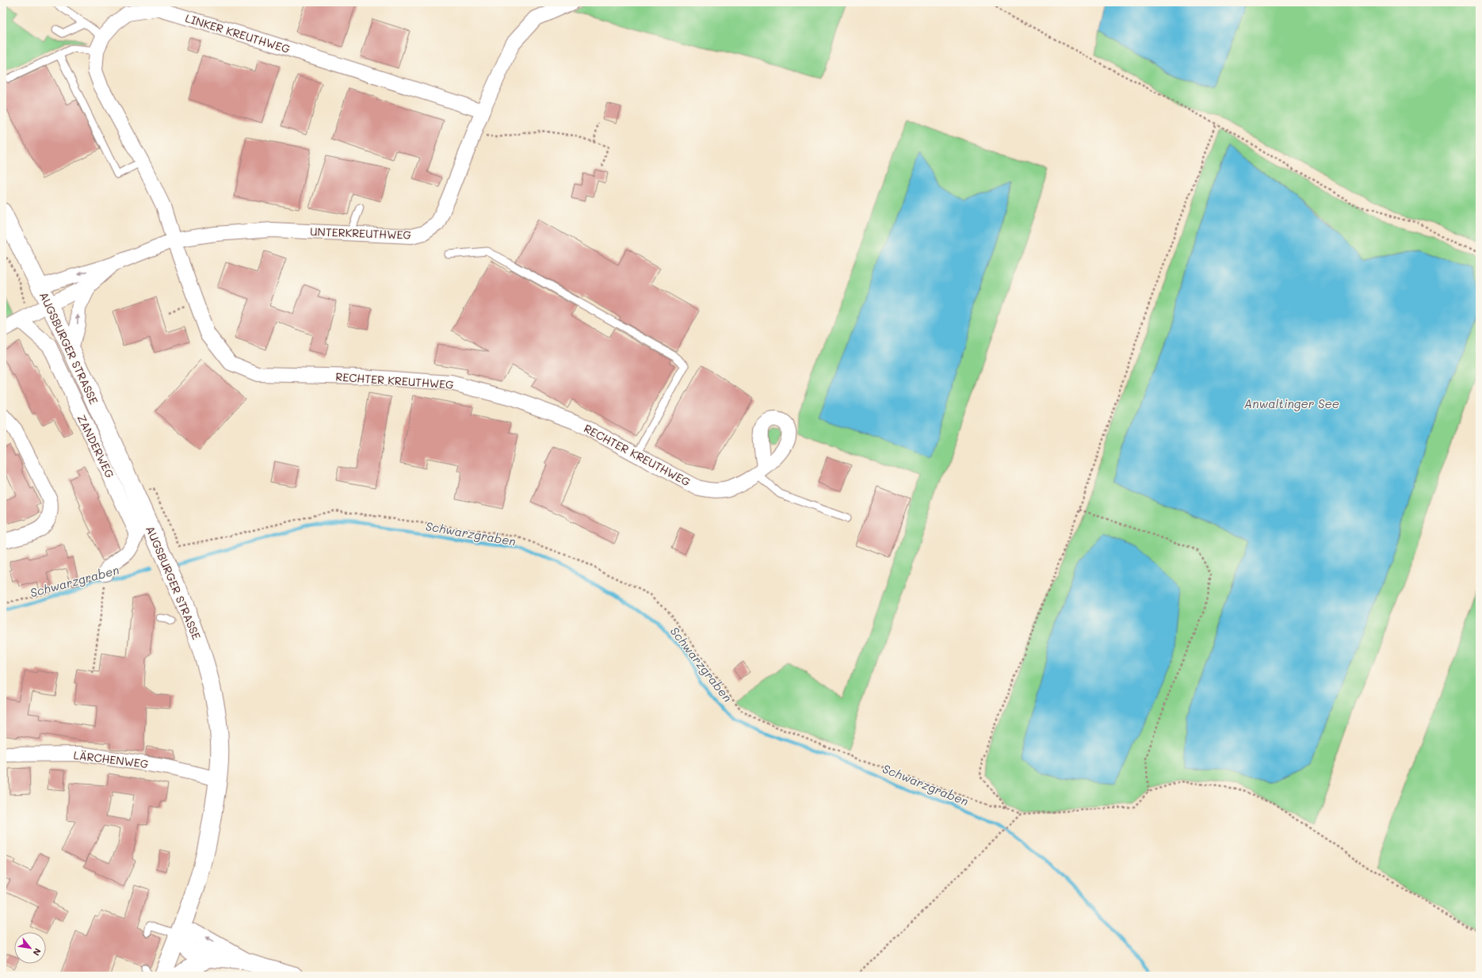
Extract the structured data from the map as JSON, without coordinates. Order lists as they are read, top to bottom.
{
  "streets": {
    "main road": ["AUGSBURGER STRASSE"],
    "street": [
      "LINKER KREUTHWEG",
      "UNTERKREUTHWEG",
      "RECHTER KREUTHWEG",
      "ZANDERWEG",
      "LÄRCHENWEG"
    ]
  },
  "crossings": [
    ["LINKER KREUTHWEG", "UNTERKREUTHWEG"],
    ["LINKER KREUTHWEG", "RECHTER KREUTHWEG"],
    ["UNTERKREUTHWEG", "AUGSBURGER STRASSE"],
    ["UNTERKREUTHWEG", "RECHTER KREUTHWEG"],
    ["UNTERKREUTHWEG", "ZANDERWEG"],
    ["AUGSBURGER STRASSE", "LÄRCHENWEG"]
  ],
  "water": ["Anwaltinger See", "Schwarzgraben"],
  "north": "bottom right"
}
